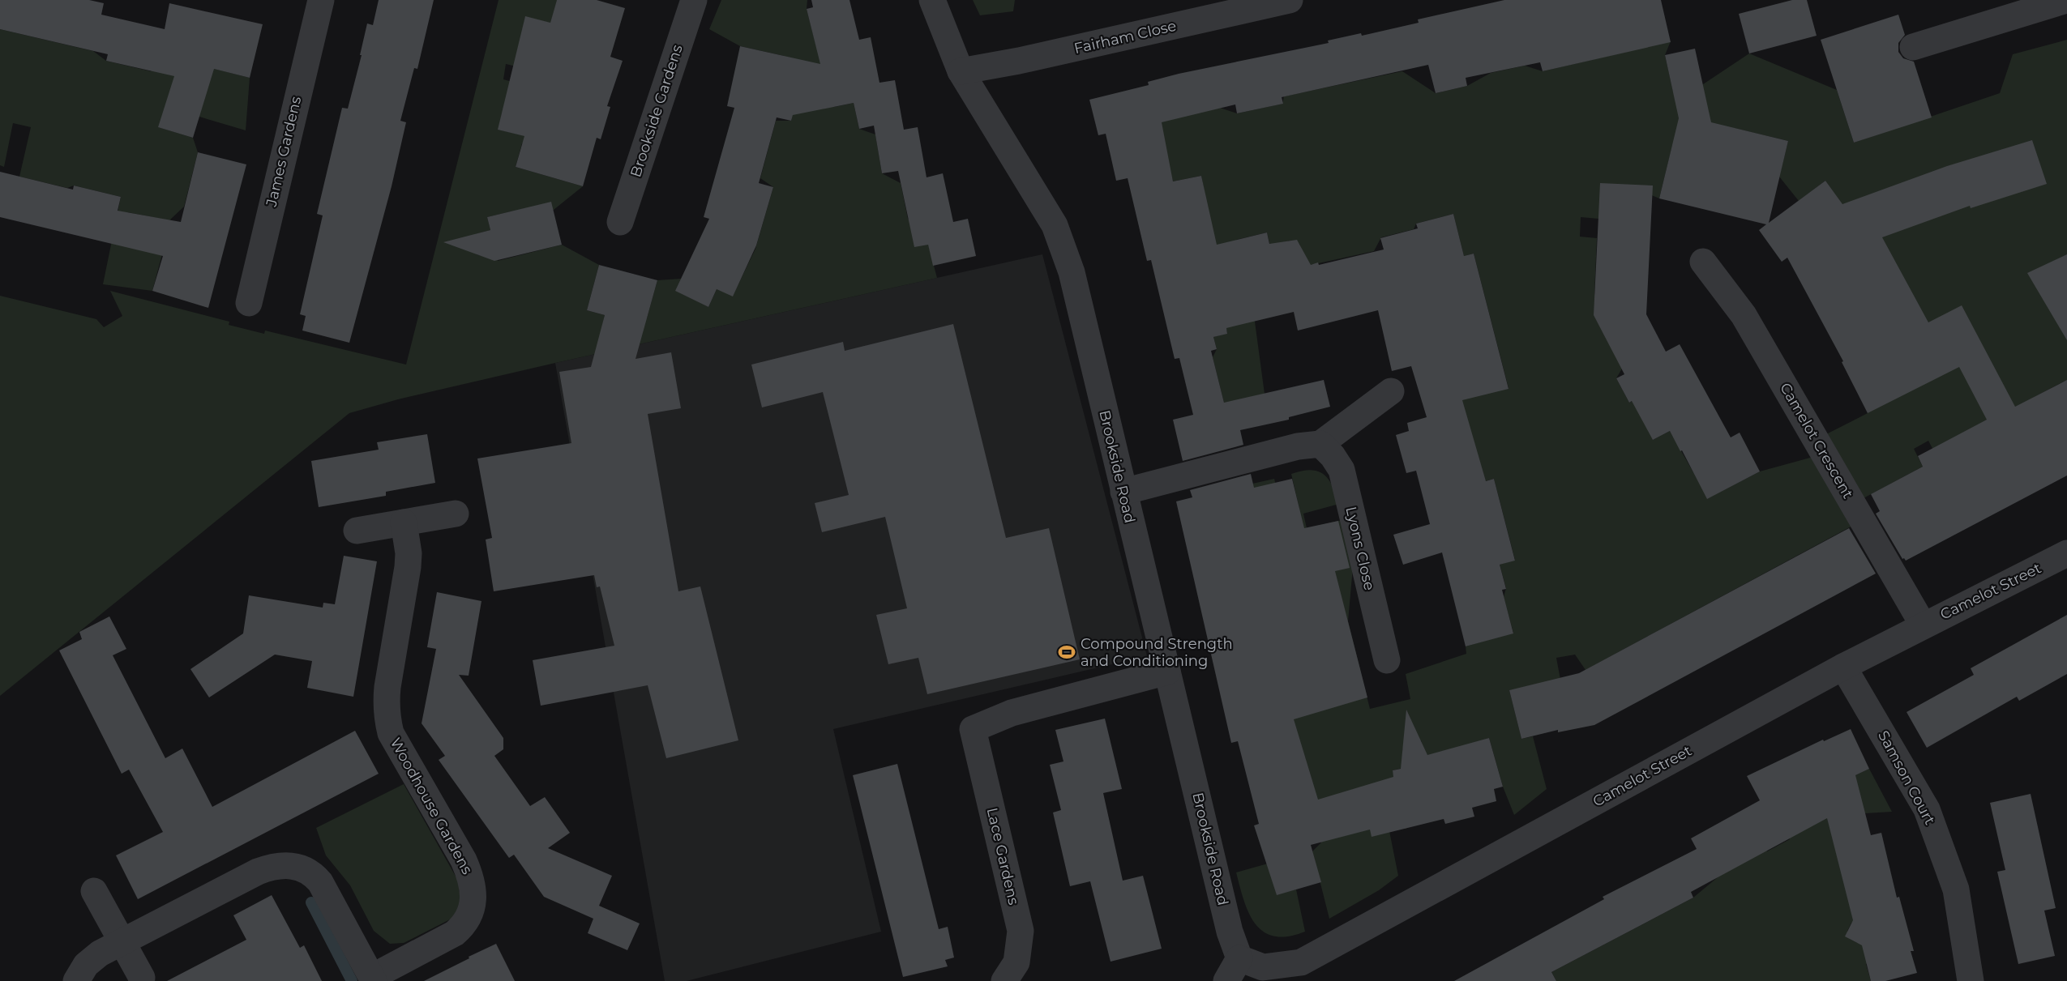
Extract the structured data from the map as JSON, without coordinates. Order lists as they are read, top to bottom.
{
  "streets": {
    "street": [
      "Fairham Close",
      "Brookside Gardens",
      "James Gardens",
      "Camelot Crescent",
      "Brookside Road",
      "Lyons Close",
      "Camelot Street",
      "Samson Court",
      "Woodhouse Gardens",
      "Lace Gardens"
    ]
  },
  "crossings": [
    ["Fairham Close", "Brookside Road"],
    ["Camelot Crescent", "Camelot Street"],
    ["Brookside Road", "Camelot Street"],
    ["Brookside Road", "Lace Gardens"],
    ["Camelot Street", "Samson Court"]
  ],
  "places": {
    "sports": ["Compound Strength and Conditioning"]
  }
}
